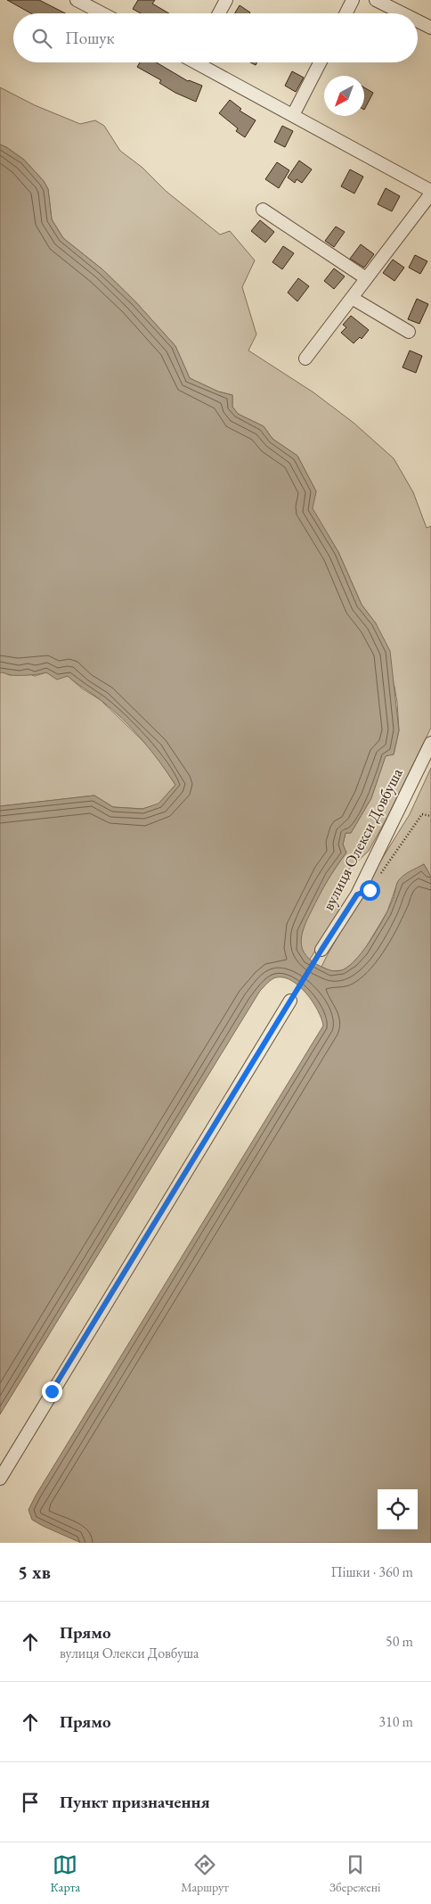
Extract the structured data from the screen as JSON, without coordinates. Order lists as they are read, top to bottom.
{
  "streets": {
    "street": ["вулиця Олекси Довбуша"]
  },
  "north": "bottom left",
  "page": {
    "search": "Пошук",
    "heading": ["5 хв", "Пішки · 360 m"],
    "list": [
      ["Прямо", "вулиця Олекси Довбуша", "50 m"],
      ["Прямо", "310 m"],
      "Пункт призначення"
    ],
    "nav": ["Карта", "Маршрут", "Збережені"]
  }
}
